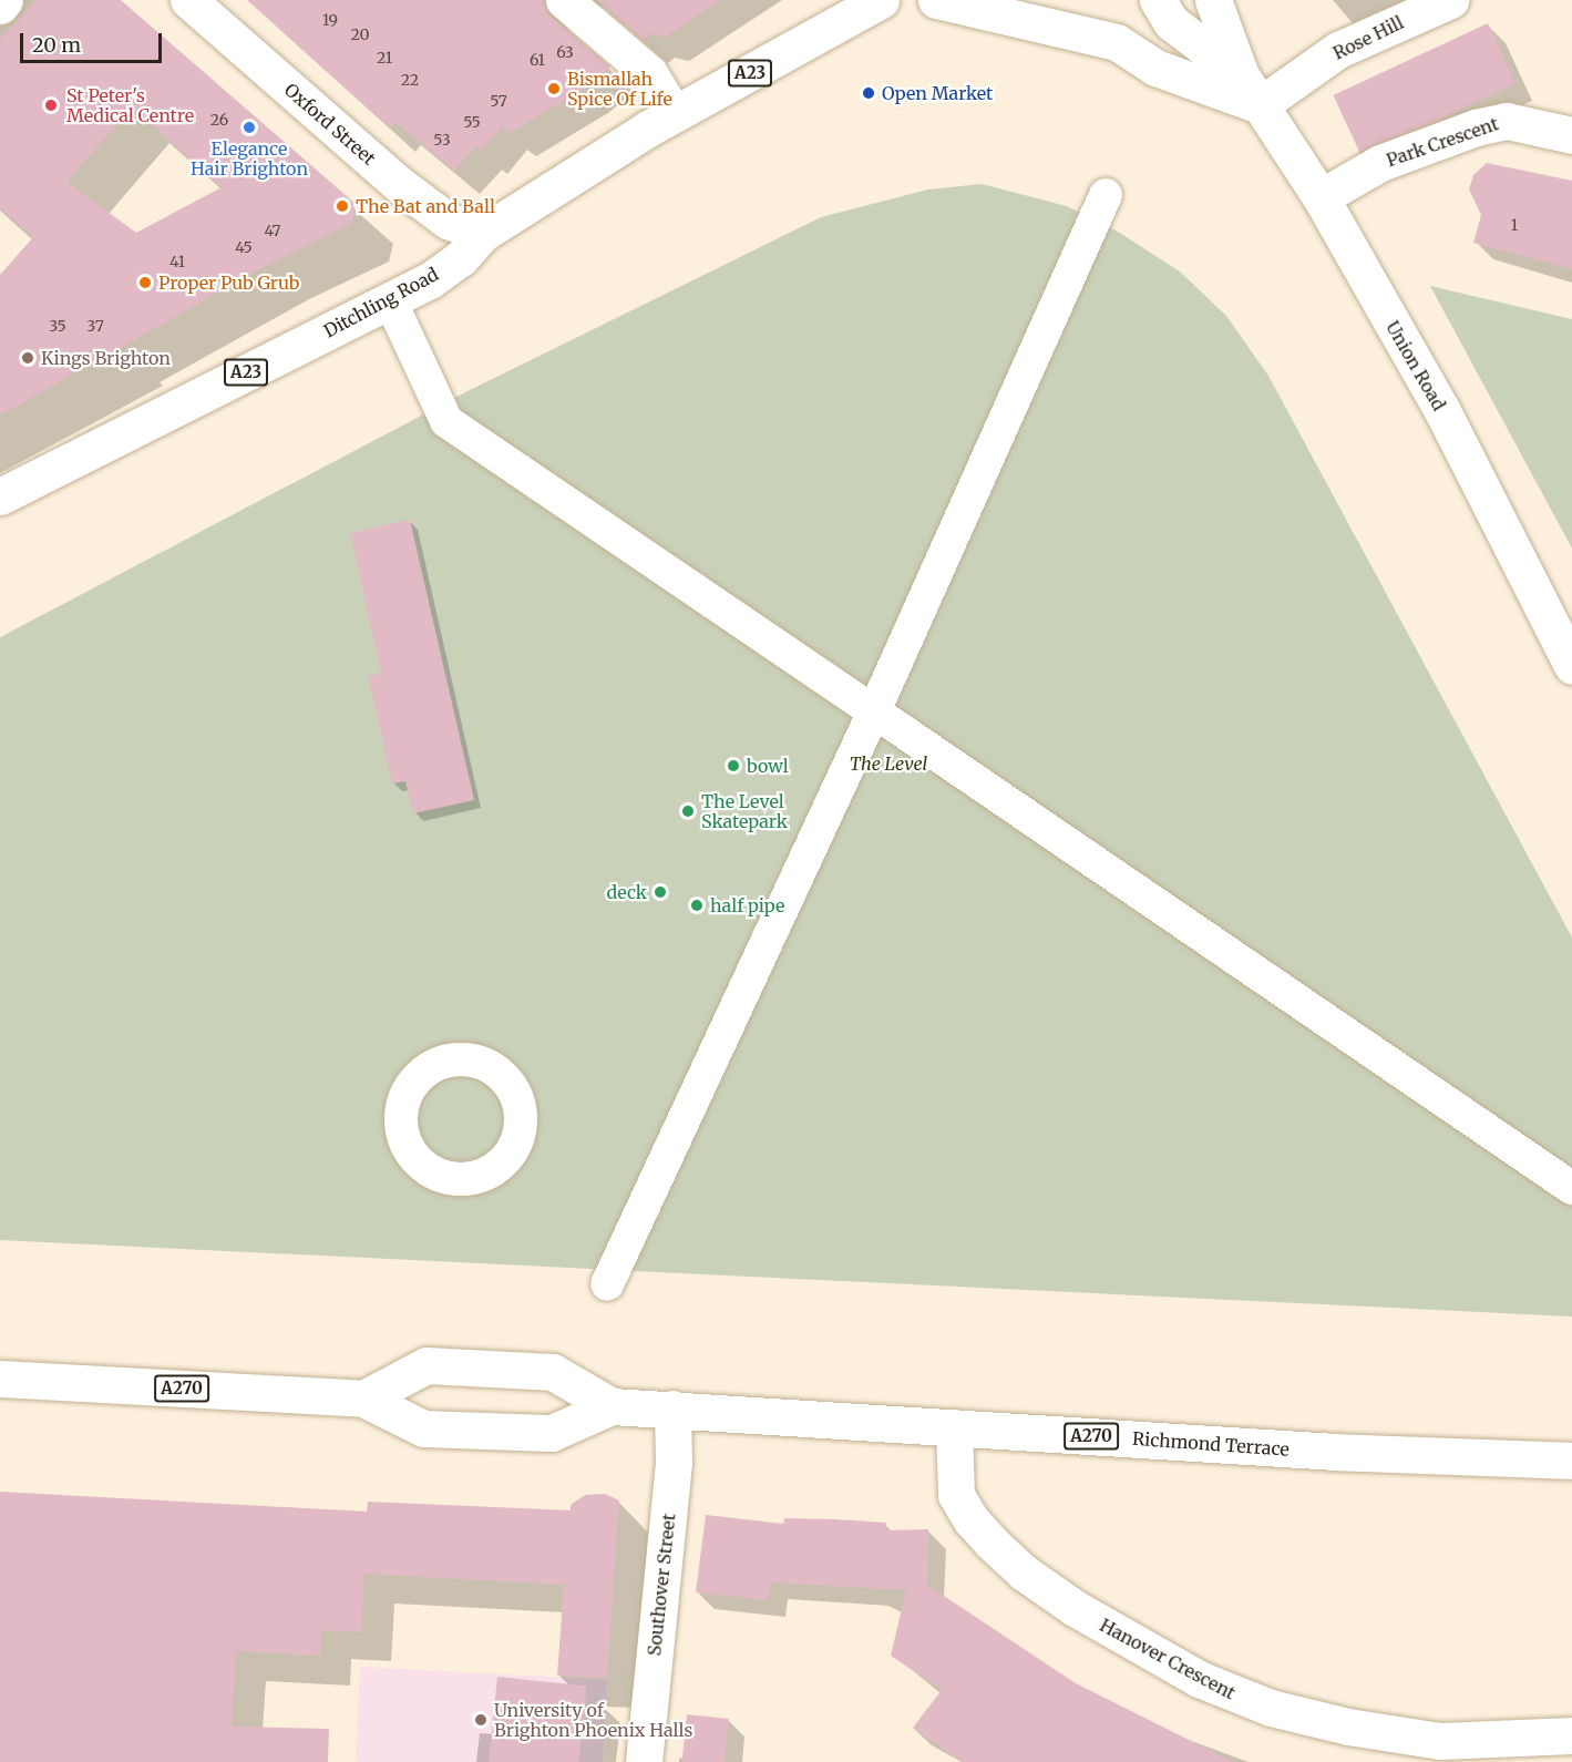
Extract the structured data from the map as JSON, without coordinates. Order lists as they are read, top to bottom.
{
  "streets": {
    "main road": [
      "Rose Hill",
      "A23",
      "Oxford Street",
      "Park Crescent",
      "Ditchling Road",
      "Union Road",
      "A270",
      "Richmond Terrace",
      "Southover Street",
      "Hanover Crescent"
    ]
  },
  "crossings": [
    ["Rose Hill", "Union Road"],
    ["Oxford Street", "Ditchling Road"],
    ["Park Crescent", "Union Road"],
    ["Richmond Terrace", "Southover Street"],
    ["Richmond Terrace", "Hanover Crescent"]
  ],
  "parks": ["The Level"],
  "places": [
    "Bismallah Spice Of Life",
    "Open Market",
    "St Peter's Medical Centre",
    "Elegance Hair Brighton",
    "The Bat and Ball",
    "Proper Pub Grub",
    "Kings Brighton",
    "bowl",
    "The Level Skatepark",
    "deck",
    "half pipe",
    "University of Brighton Phoenix Halls"
  ],
  "house_numbers": [
    "19",
    "20",
    "63",
    "21",
    "61",
    "22",
    "57",
    "26",
    "55",
    "53",
    "1",
    "47",
    "45",
    "41",
    "35",
    "37"
  ],
  "scale_bar": "20 m"
}
